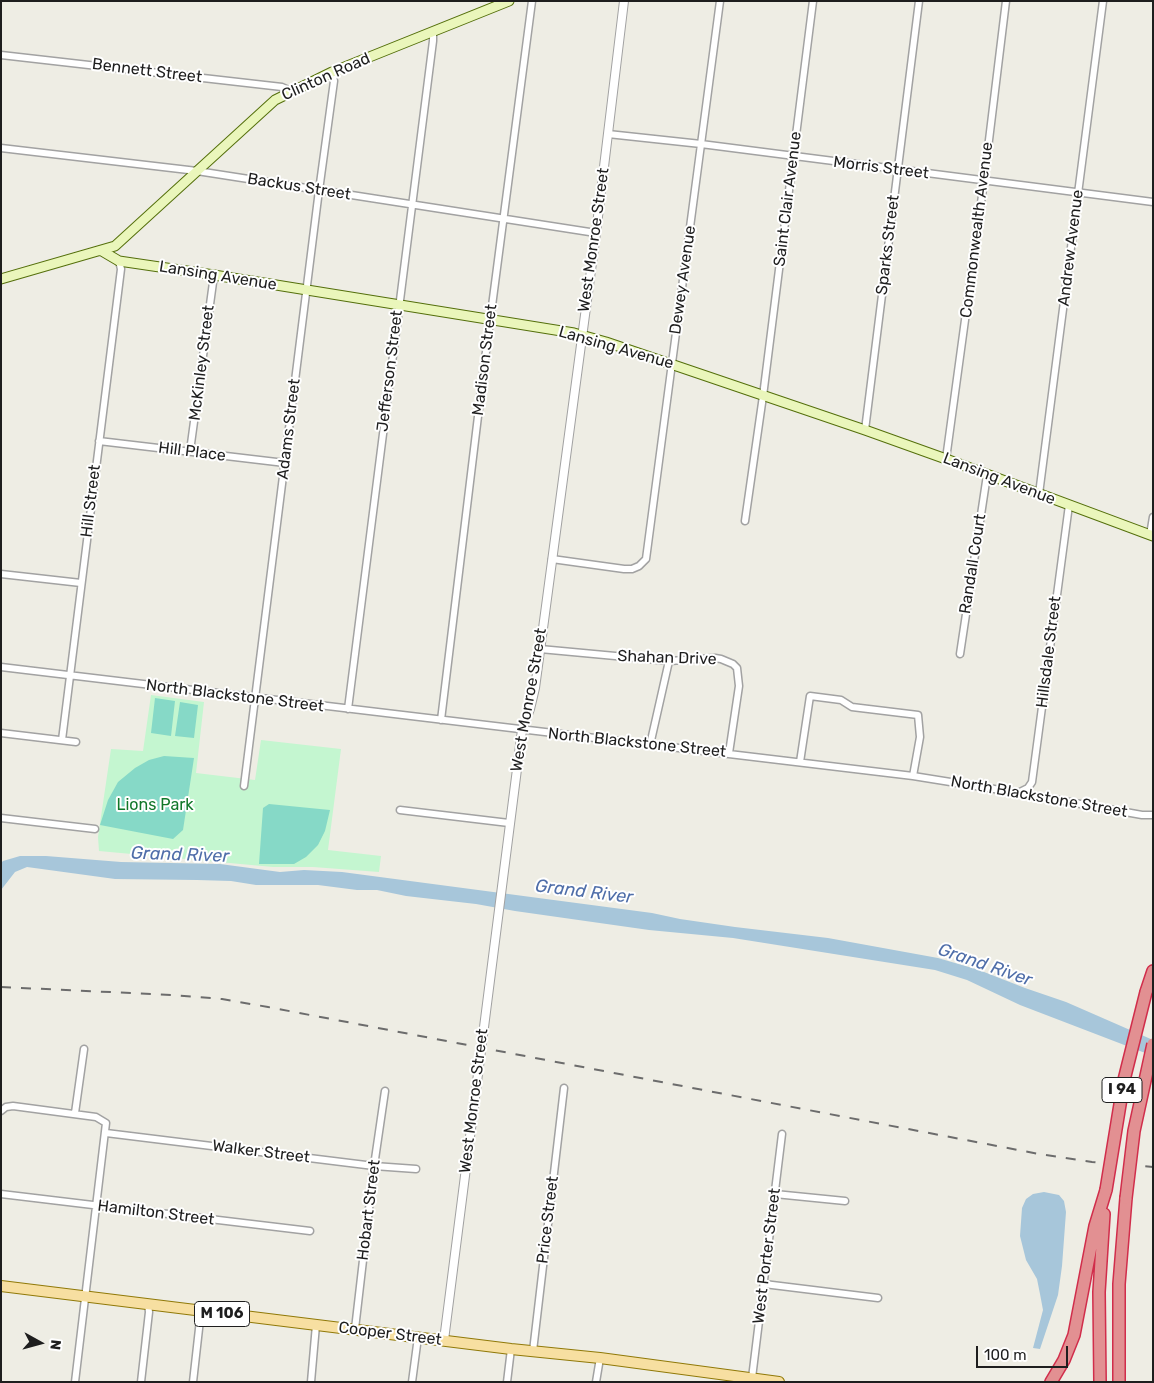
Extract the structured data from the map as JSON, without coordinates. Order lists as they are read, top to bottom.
{
  "streets": {
    "highway": ["I 94"],
    "main road": [
      "Clinton Road",
      "Lansing Avenue",
      "M 106",
      "Cooper Street"
    ],
    "street": [
      "Bennett Street",
      "Morris Street",
      "Backus Street",
      "Saint Clair Avenue",
      "Commonwealth Avenue",
      "West Monroe Street",
      "Sparks Street",
      "Andrew Avenue",
      "Dewey Avenue",
      "Madison Street",
      "McKinley Street",
      "Jefferson Street",
      "Adams Street",
      "Hill Place",
      "Hill Street",
      "Randall Court",
      "Hillsdale Street",
      "Shahan Drive",
      "North Blackstone Street",
      "Walker Street",
      "Hobart Street",
      "Hamilton Street",
      "Price Street",
      "West Porter Street"
    ]
  },
  "crossings": [
    ["Bennett Street", "Clinton Road"],
    ["Clinton Road", "Backus Street"],
    ["Clinton Road", "Lansing Avenue"],
    ["Clinton Road", "Jefferson Street"],
    ["Clinton Road", "Adams Street"],
    ["Morris Street", "Saint Clair Avenue"],
    ["Morris Street", "Commonwealth Avenue"],
    ["Morris Street", "West Monroe Street"],
    ["Morris Street", "Sparks Street"],
    ["Morris Street", "Andrew Avenue"],
    ["Morris Street", "Dewey Avenue"],
    ["Backus Street", "West Monroe Street"],
    ["Backus Street", "Madison Street"],
    ["Backus Street", "Jefferson Street"],
    ["Backus Street", "Adams Street"],
    ["Saint Clair Avenue", "Lansing Avenue"],
    ["Commonwealth Avenue", "Lansing Avenue"],
    ["West Monroe Street", "Lansing Avenue"],
    ["West Monroe Street", "Dewey Avenue"],
    ["West Monroe Street", "Shahan Drive"],
    ["West Monroe Street", "North Blackstone Street"],
    ["West Monroe Street", "Cooper Street"],
    ["Sparks Street", "Lansing Avenue"],
    ["Andrew Avenue", "Lansing Avenue"],
    ["Lansing Avenue", "Dewey Avenue"],
    ["Lansing Avenue", "Madison Street"],
    ["Lansing Avenue", "McKinley Street"],
    ["Lansing Avenue", "Jefferson Street"],
    ["Lansing Avenue", "Adams Street"],
    ["Lansing Avenue", "Hill Street"],
    ["Lansing Avenue", "Randall Court"],
    ["Lansing Avenue", "Hillsdale Street"],
    ["Madison Street", "North Blackstone Street"],
    ["McKinley Street", "Hill Place"],
    ["Jefferson Street", "North Blackstone Street"],
    ["Adams Street", "Hill Place"],
    ["Adams Street", "North Blackstone Street"],
    ["Hill Place", "Hill Street"],
    ["Hill Street", "North Blackstone Street"],
    ["Hillsdale Street", "North Blackstone Street"],
    ["Shahan Drive", "North Blackstone Street"],
    ["Walker Street", "Hobart Street"],
    ["Hobart Street", "Cooper Street"],
    ["Price Street", "Cooper Street"],
    ["West Porter Street", "Cooper Street"]
  ],
  "water": ["Grand River"],
  "parks": ["Lions Park"],
  "scale_bar": "100 m",
  "north": "right"
}
